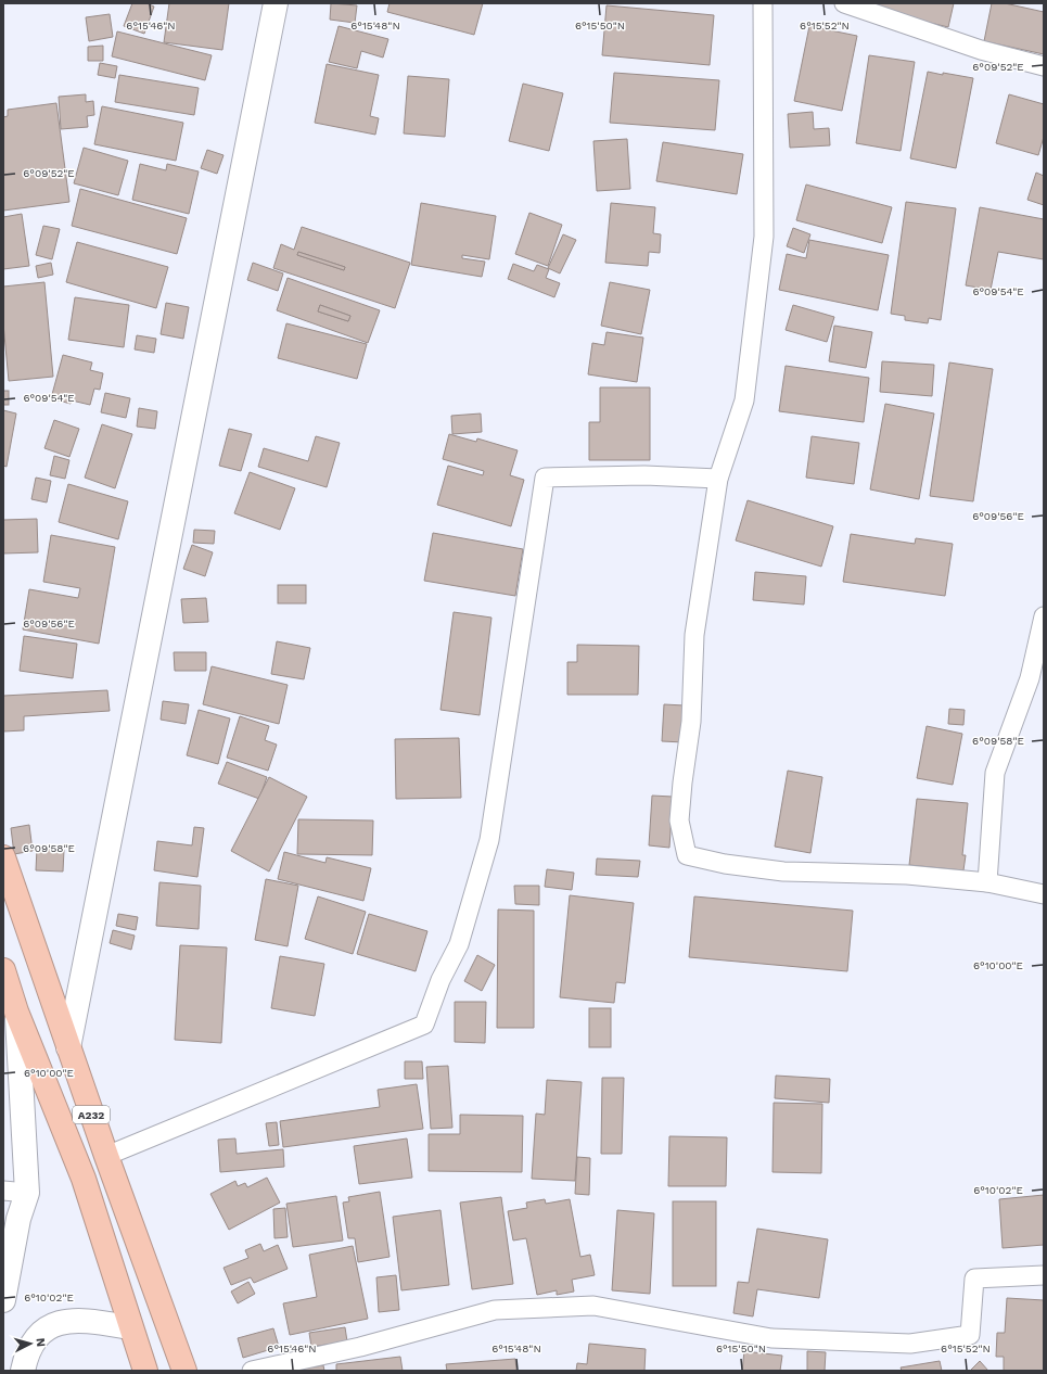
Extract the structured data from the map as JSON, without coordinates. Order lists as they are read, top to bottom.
{
  "streets": {
    "highway": ["A232"]
  },
  "north": "right",
  "coordinates": [
    "6°15'46\"N",
    "6°15'48\"N",
    "6°15'50\"N",
    "6°15'52\"N",
    "6°09'52\"E",
    "6°09'54\"E",
    "6°09'56\"E",
    "6°09'58\"E",
    "6°10'00\"E",
    "6°10'02\"E"
  ]
}
